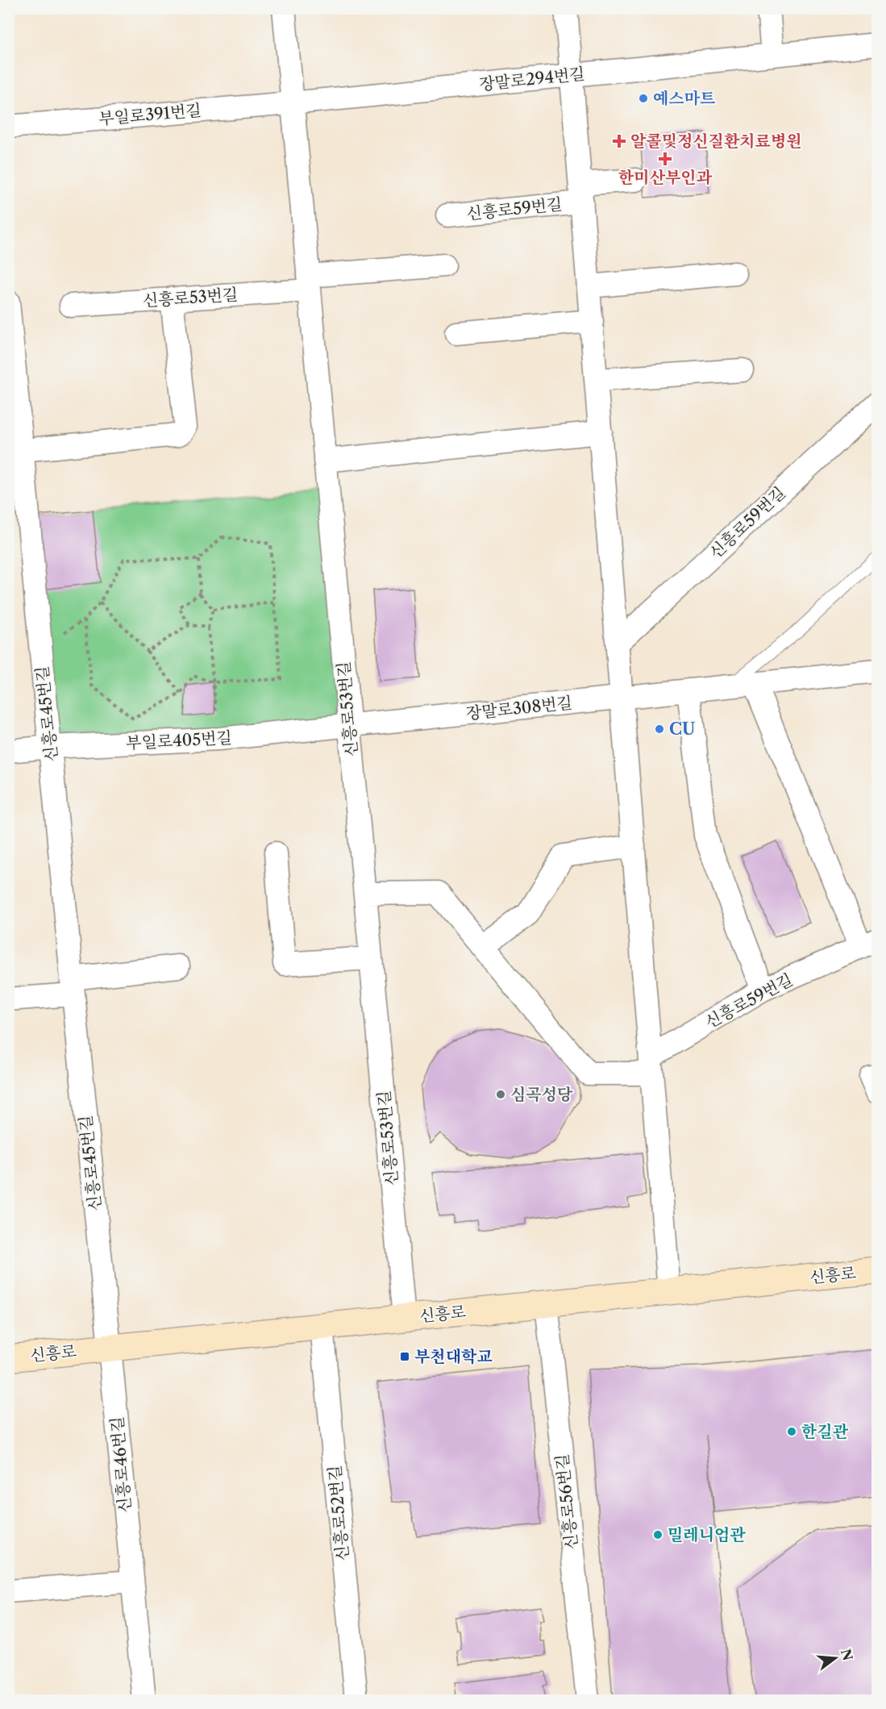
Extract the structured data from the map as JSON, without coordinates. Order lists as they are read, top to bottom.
{
  "streets": {
    "street": [
      "장말로294번길",
      "부일로391번길",
      "신흥로59번길",
      "신흥로53번길",
      "장말로308번길",
      "신흥로45번길",
      "부일로405번길",
      "신흥로",
      "신흥로46번길",
      "신흥로56번길",
      "신흥로52번길"
    ]
  },
  "crossings": [
    ["장말로294번길", "부일로391번길"],
    ["장말로294번길", "신흥로59번길"],
    ["장말로294번길", "신흥로53번길"],
    ["부일로391번길", "신흥로53번길"],
    ["신흥로59번길", "장말로308번길"],
    ["신흥로59번길", "신흥로"],
    ["신흥로53번길", "장말로308번길"],
    ["신흥로53번길", "부일로405번길"],
    ["신흥로53번길", "신흥로"],
    ["장말로308번길", "부일로405번길"],
    ["신흥로45번길", "부일로405번길"],
    ["신흥로45번길", "신흥로"],
    ["신흥로45번길", "신흥로46번길"],
    ["신흥로", "신흥로46번길"],
    ["신흥로", "신흥로56번길"],
    ["신흥로", "신흥로52번길"]
  ],
  "places": {
    "other": [
      "예스마트",
      "CU",
      "심곡성당",
      "한길관",
      "밀레니엄관"
    ],
    "health": ["알콜및정신질환치료병원", "한미산부인과"],
    "transit": ["부천대학교"]
  },
  "north": "right"
}
